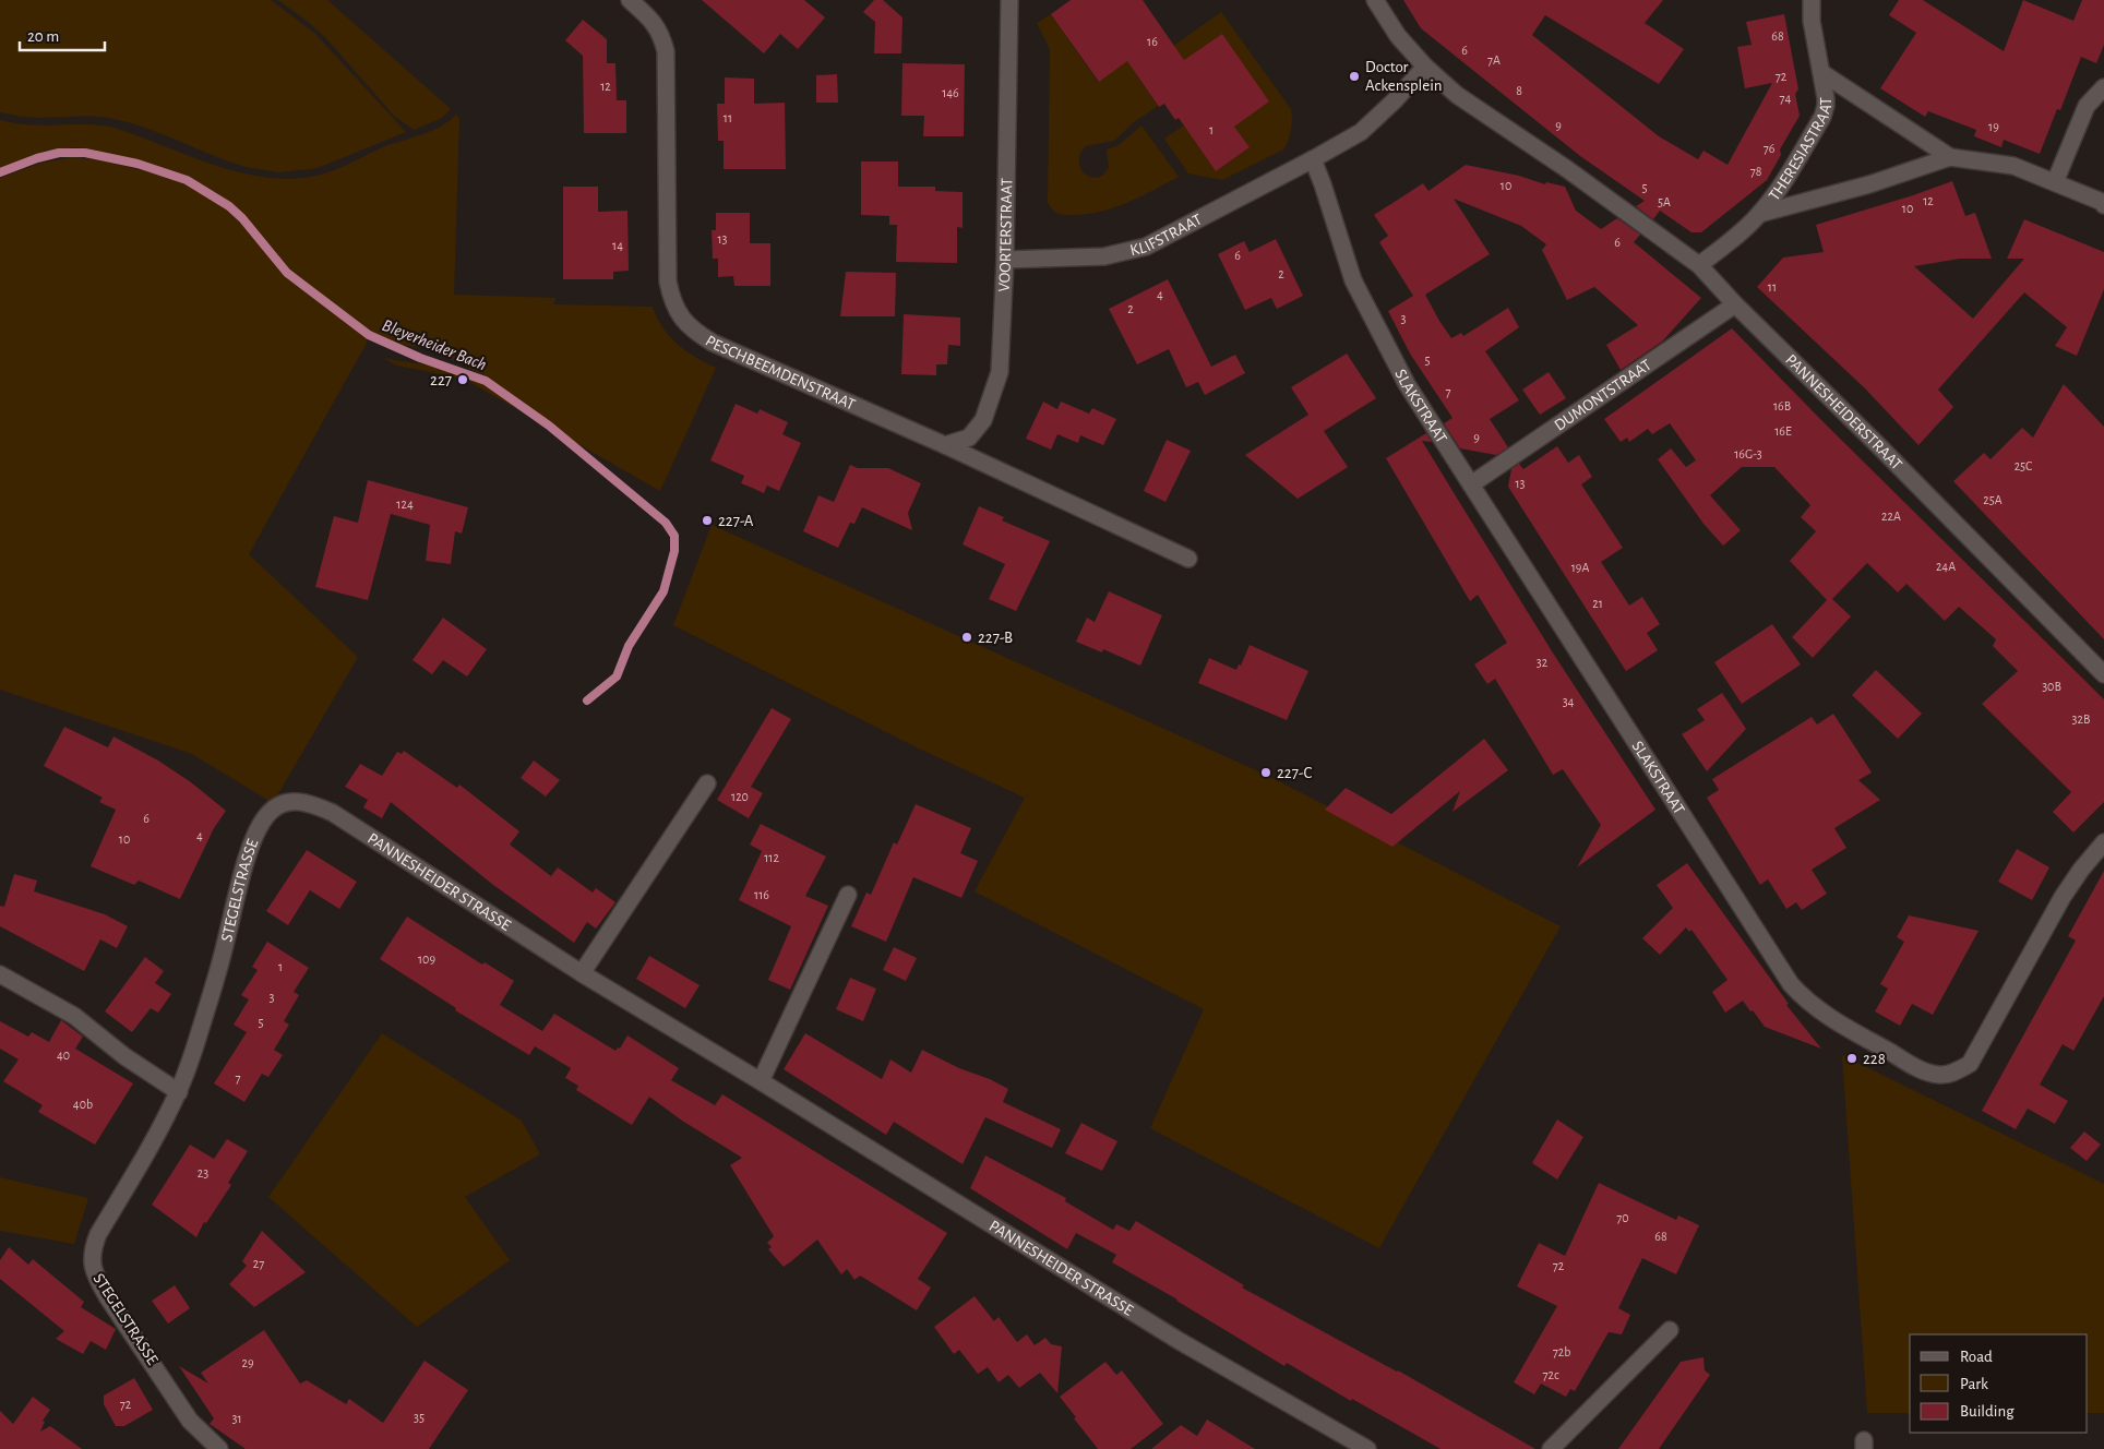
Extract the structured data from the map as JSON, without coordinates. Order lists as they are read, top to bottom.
{
  "streets": {
    "street": [
      "THERESIASTRAAT",
      "KLIFSTRAAT",
      "VOORTERSTRAAT",
      "PESCHBEEMDENSTRAAT",
      "DUMONTSTRAAT",
      "SLAKSTRAAT",
      "PANNESHEIDERSTRAAT",
      "PANNESHEIDER STRASSE",
      "STEGELSTRASSE"
    ]
  },
  "crossings": [
    ["THERESIASTRAAT", "PANNESHEIDERSTRAAT"],
    ["KLIFSTRAAT", "VOORTERSTRAAT"],
    ["KLIFSTRAAT", "SLAKSTRAAT"],
    ["VOORTERSTRAAT", "PESCHBEEMDENSTRAAT"],
    ["DUMONTSTRAAT", "SLAKSTRAAT"],
    ["DUMONTSTRAAT", "PANNESHEIDERSTRAAT"],
    ["PANNESHEIDER STRASSE", "STEGELSTRASSE"]
  ],
  "water": ["Bleyerheider Bach"],
  "places": [
    "Doctor Ackensplein",
    "227",
    "227-A",
    "227-B",
    "227-C",
    "228"
  ],
  "house_numbers": [
    "68",
    "16",
    "6",
    "7A",
    "72",
    "12",
    "8",
    "146",
    "74",
    "11",
    "9",
    "19",
    "1",
    "76",
    "78",
    "10",
    "5",
    "12",
    "5A",
    "10",
    "13",
    "6",
    "14",
    "6",
    "2",
    "11",
    "4",
    "2",
    "3",
    "5",
    "7",
    "16B",
    "16E",
    "9",
    "16G-3",
    "25C",
    "13",
    "25A",
    "124",
    "22A",
    "24A",
    "19A",
    "21",
    "32",
    "30B",
    "34",
    "32B",
    "120",
    "6",
    "4",
    "10",
    "112",
    "116",
    "109",
    "1",
    "3",
    "5",
    "40",
    "7",
    "40b",
    "23",
    "70",
    "68",
    "27",
    "72",
    "72b",
    "29",
    "72c",
    "72",
    "35",
    "31"
  ],
  "legend": ["Road", "Park", "Building"],
  "scale_bar": "20 m"
}
